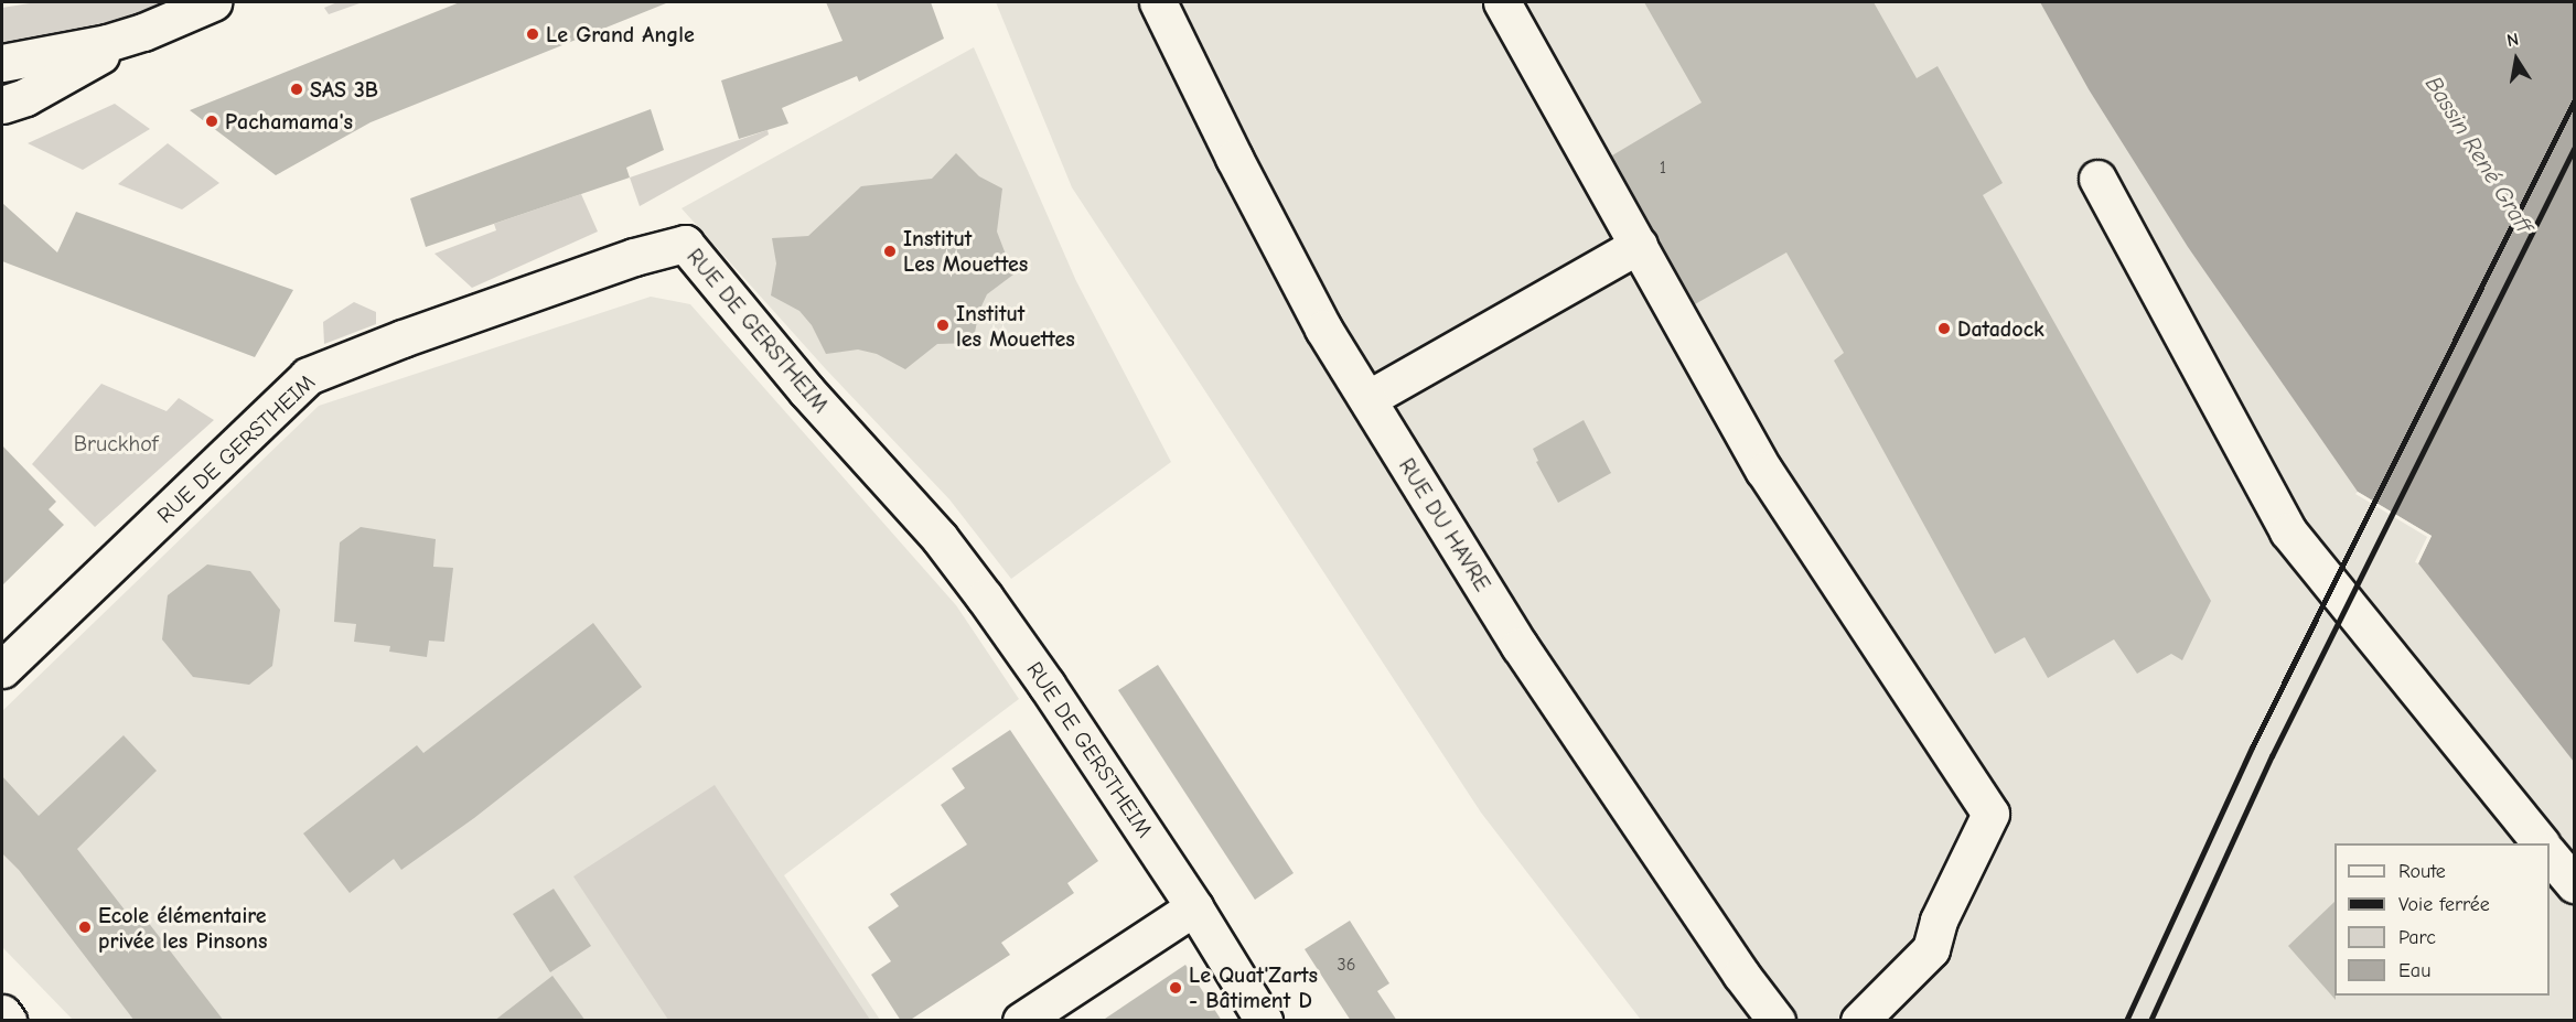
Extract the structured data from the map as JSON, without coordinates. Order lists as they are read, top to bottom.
{
  "streets": {
    "street": ["RUE DE GERSTHEIM", "RUE DU HAVRE"]
  },
  "water": ["Bassin René Graff"],
  "parks": ["Bruckhof"],
  "places": [
    "Le Grand Angle",
    "SAS 3B",
    "Pachamama's",
    "Institut Les Mouettes",
    "Institut les Mouettes",
    "Datadock",
    "Ecole élémentaire privée les Pinsons",
    "Le Quat'Zarts - Bâtiment D"
  ],
  "house_numbers": ["1", "36"],
  "legend": [
    "Route",
    "Voie ferrée",
    "Parc",
    "Eau"
  ],
  "north": "top"
}
